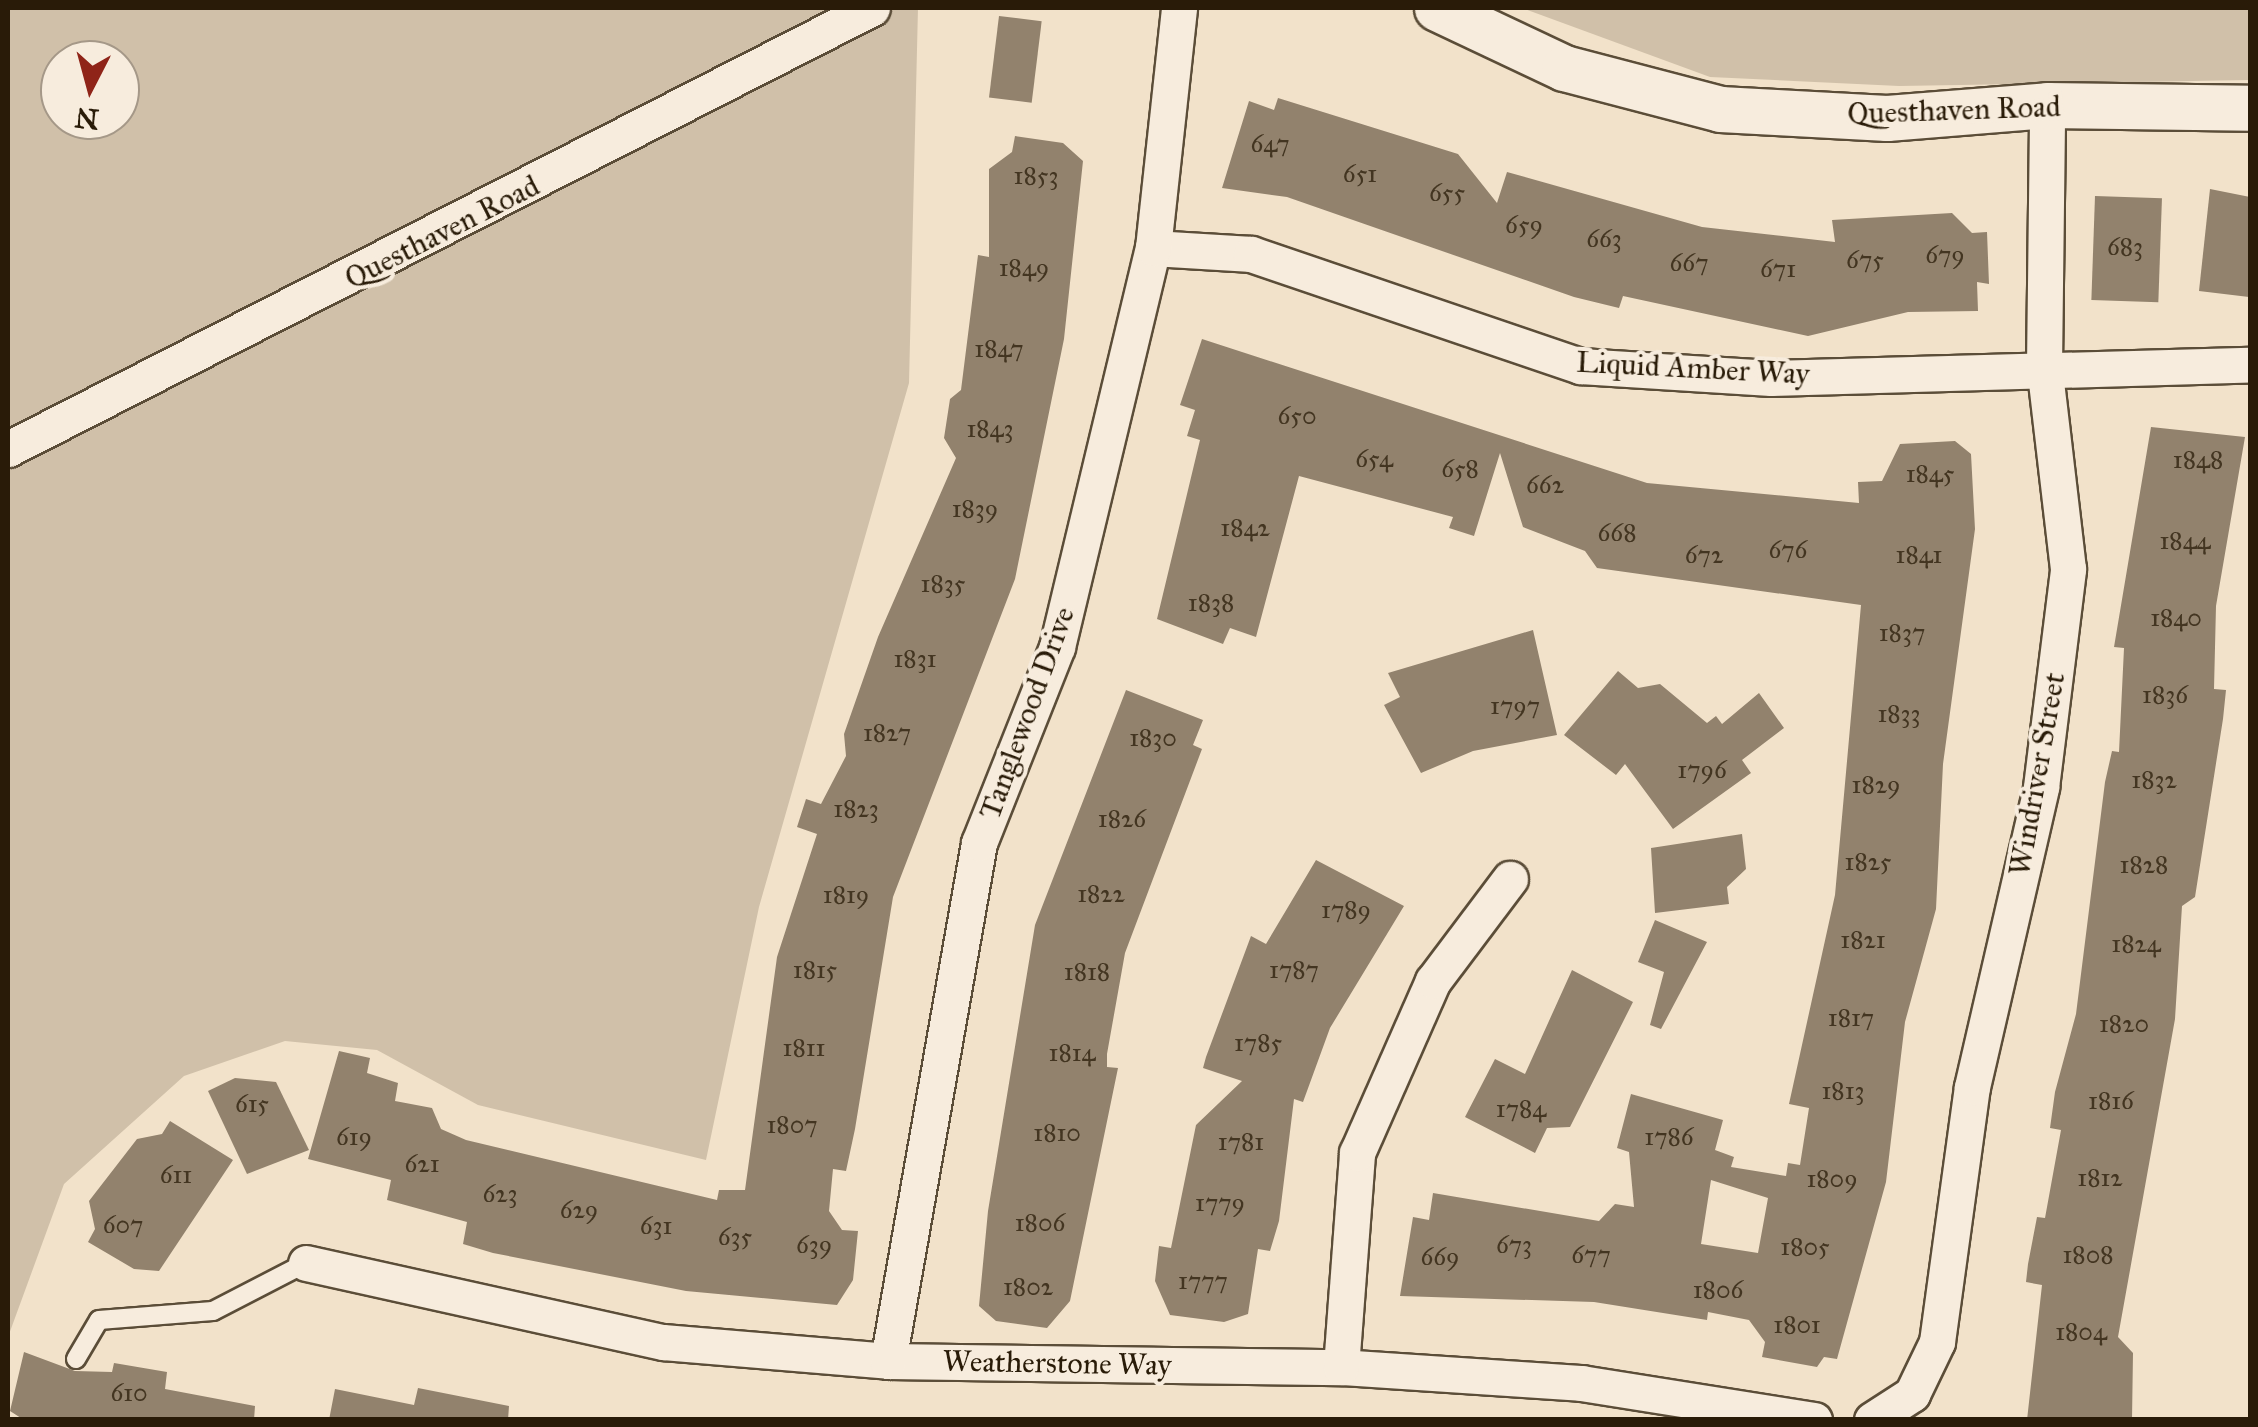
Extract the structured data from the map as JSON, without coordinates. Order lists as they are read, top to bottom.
{
  "streets": {
    "street": [
      "Questhaven Road",
      "Liquid Amber Way",
      "Tanglewood Drive",
      "Windriver Street",
      "Weatherstone Way"
    ]
  },
  "crossings": [
    ["Questhaven Road", "Windriver Street"],
    ["Liquid Amber Way", "Tanglewood Drive"],
    ["Liquid Amber Way", "Windriver Street"],
    ["Tanglewood Drive", "Weatherstone Way"]
  ],
  "house_numbers": [
    "647",
    "651",
    "1853",
    "655",
    "659",
    "663",
    "683",
    "679",
    "675",
    "667",
    "1849",
    "671",
    "1847",
    "650",
    "1843",
    "654",
    "1848",
    "658",
    "1845",
    "662",
    "1839",
    "1842",
    "668",
    "1844",
    "676",
    "672",
    "1841",
    "1835",
    "1838",
    "1840",
    "1837",
    "1831",
    "1836",
    "1797",
    "1833",
    "1827",
    "1830",
    "1796",
    "1832",
    "1829",
    "1823",
    "1826",
    "1825",
    "1828",
    "1822",
    "1819",
    "1789",
    "1821",
    "1824",
    "1815",
    "1787",
    "1818",
    "1817",
    "1820",
    "1785",
    "1811",
    "1814",
    "1813",
    "1816",
    "615",
    "1784",
    "1807",
    "1810",
    "619",
    "1786",
    "1781",
    "621",
    "611",
    "1812",
    "1809",
    "623",
    "1779",
    "629",
    "1806",
    "607",
    "631",
    "635",
    "639",
    "673",
    "1805",
    "677",
    "1808",
    "669",
    "1777",
    "1802",
    "1806",
    "1801",
    "1804",
    "610"
  ],
  "north": "bottom"
}
